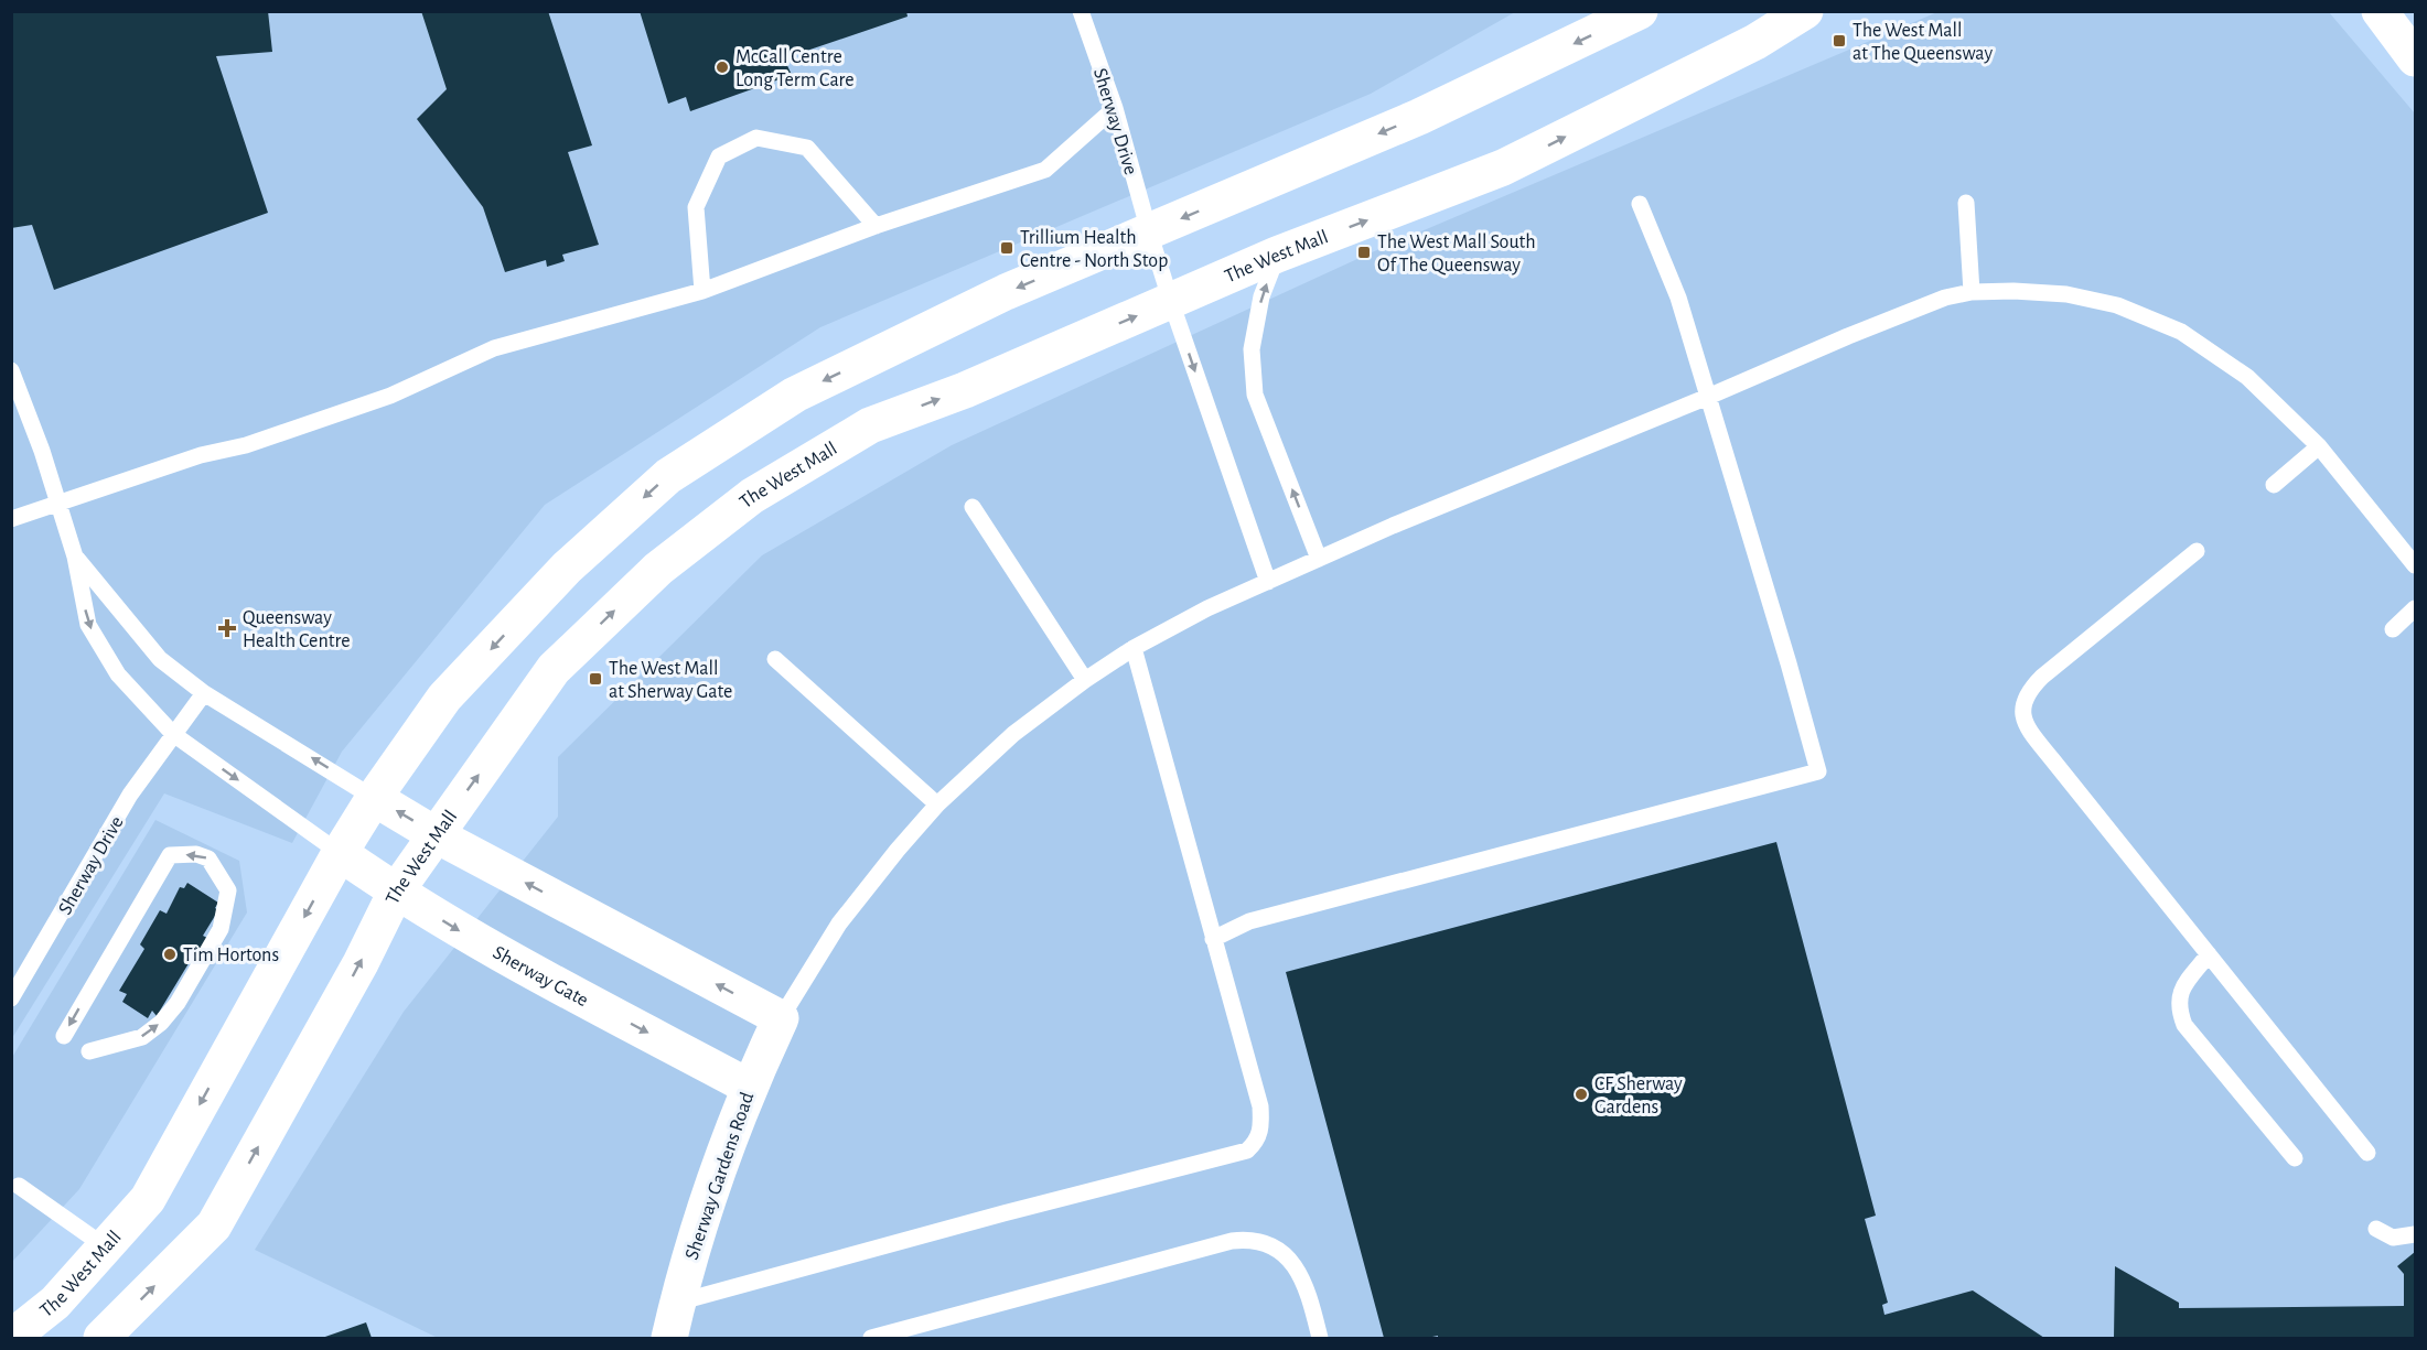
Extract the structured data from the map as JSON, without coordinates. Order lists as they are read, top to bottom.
{
  "streets": {
    "main road": ["The West Mall", "Sherway Gate", "Sherway Gardens Road"],
    "lane": ["Sherway Drive"]
  },
  "crossings": [
    ["Sherway Drive", "The West Mall"],
    ["The West Mall", "Sherway Gate"],
    ["Sherway Gate", "Sherway Gardens Road"]
  ],
  "places": {
    "transit": [
      "The West Mall at The Queensway",
      "Trillium Health Centre - North Stop",
      "The West Mall South Of The Queensway",
      "The West Mall at Sherway Gate"
    ],
    "other": ["McCall Centre Long Term Care", "Tim Hortons", "CF Sherway Gardens"],
    "health": ["Queensway Health Centre"]
  }
}
